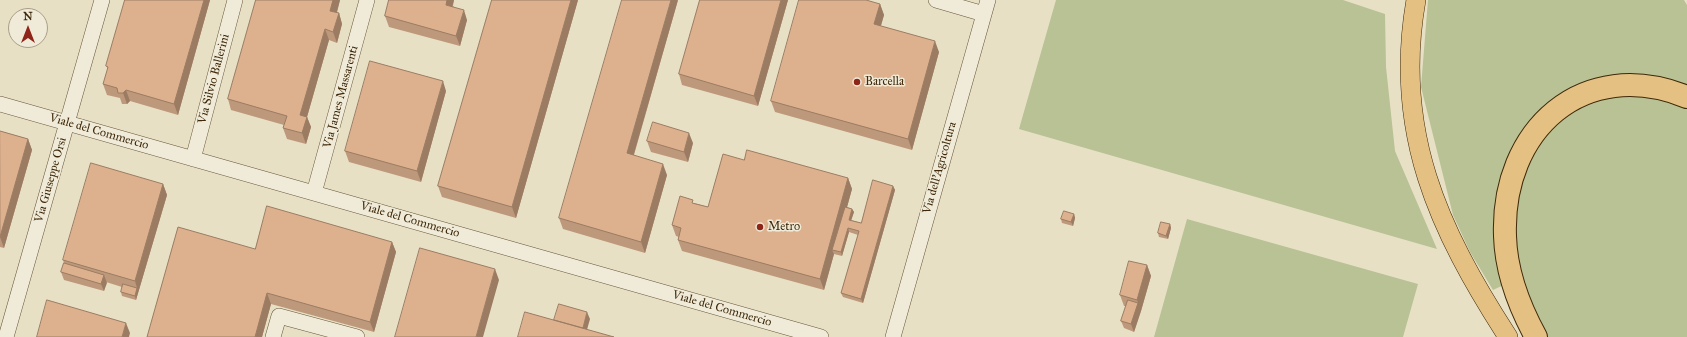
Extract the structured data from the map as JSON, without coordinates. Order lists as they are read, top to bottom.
{
  "streets": {
    "street": [
      "Via Silvio Ballerini",
      "Via James Massarenti",
      "Viale del Commercio",
      "Via dell'Agricoltura",
      "Via Giuseppe Orsi"
    ]
  },
  "crossings": [
    ["Via Silvio Ballerini", "Viale del Commercio"],
    ["Via James Massarenti", "Viale del Commercio"],
    ["Viale del Commercio", "Via Giuseppe Orsi"]
  ],
  "places": ["Barcella", "Metro"],
  "north": "top"
}
